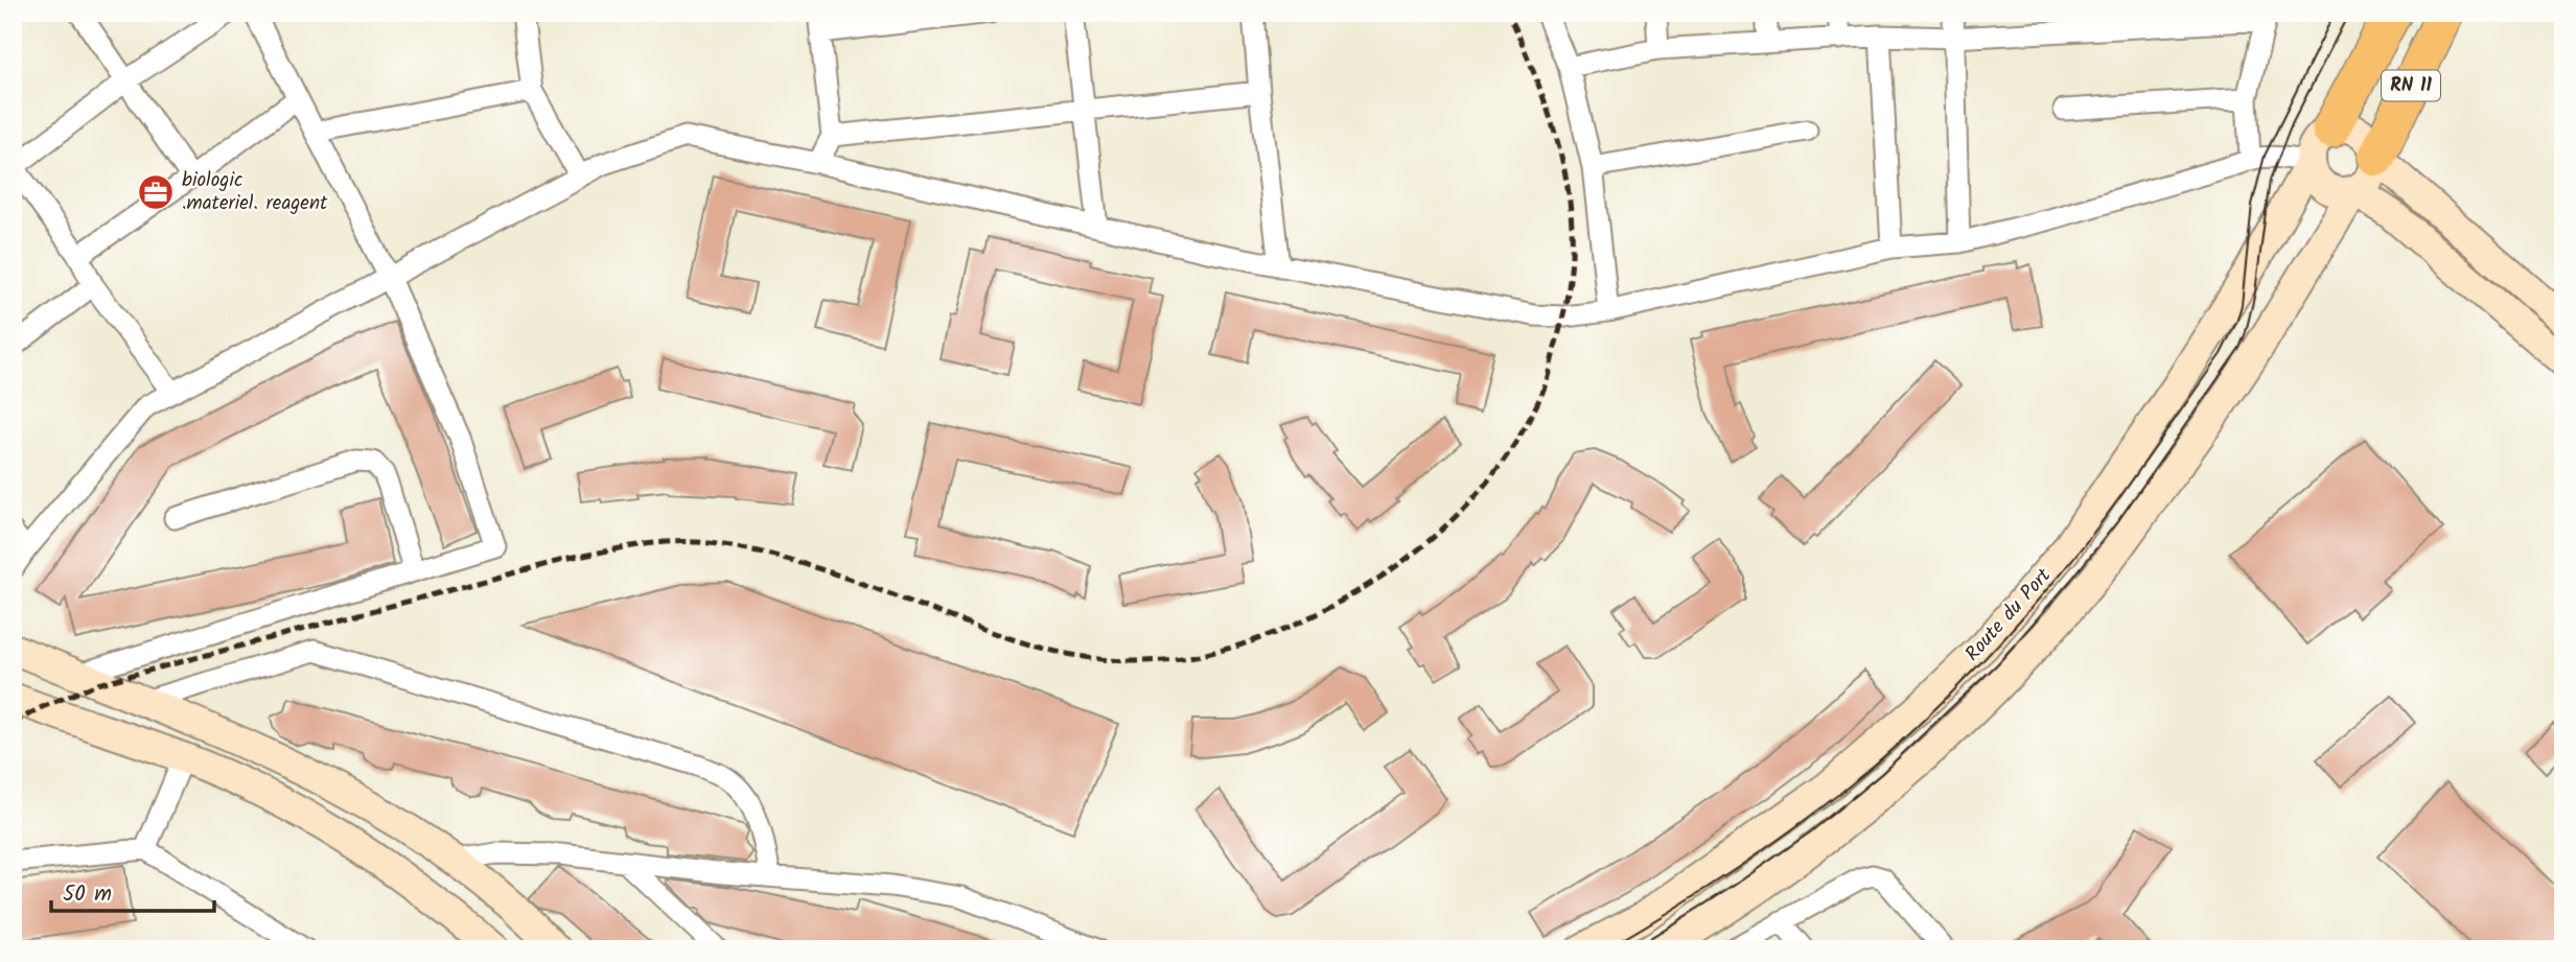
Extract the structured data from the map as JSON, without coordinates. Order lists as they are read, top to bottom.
{
  "streets": {
    "highway": ["RN 11"],
    "main road": ["Route du Port"]
  },
  "crossings": [
    ["RN 11", "Route du Port"]
  ],
  "places": {
    "office": ["biologic .materiel. reagent"]
  },
  "scale_bar": "50 m"
}
